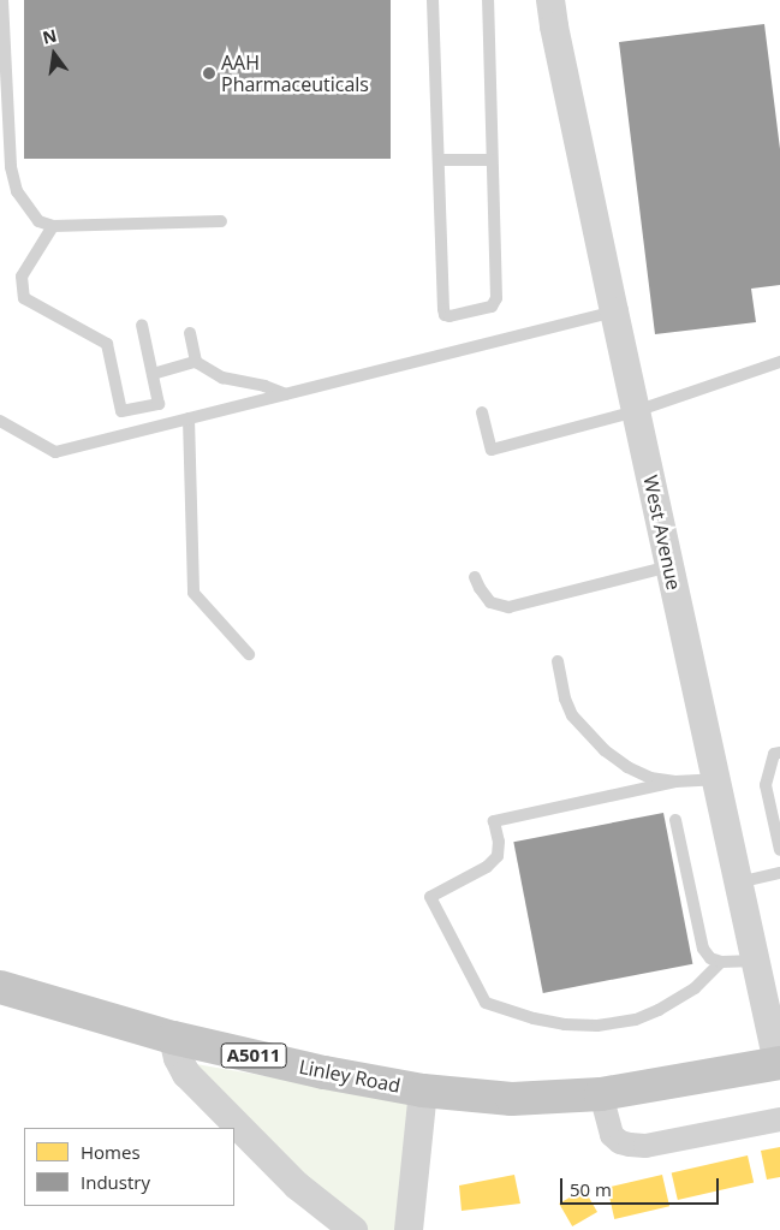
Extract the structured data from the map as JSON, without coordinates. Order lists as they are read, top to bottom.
{
  "streets": {
    "main road": ["A5011", "Linley Road"],
    "street": ["West Avenue"]
  },
  "crossings": [
    ["West Avenue", "Linley Road"]
  ],
  "places": ["AAH Pharmaceuticals"],
  "legend": ["Homes", "Industry"],
  "scale_bar": "50 m",
  "north": "top"
}
